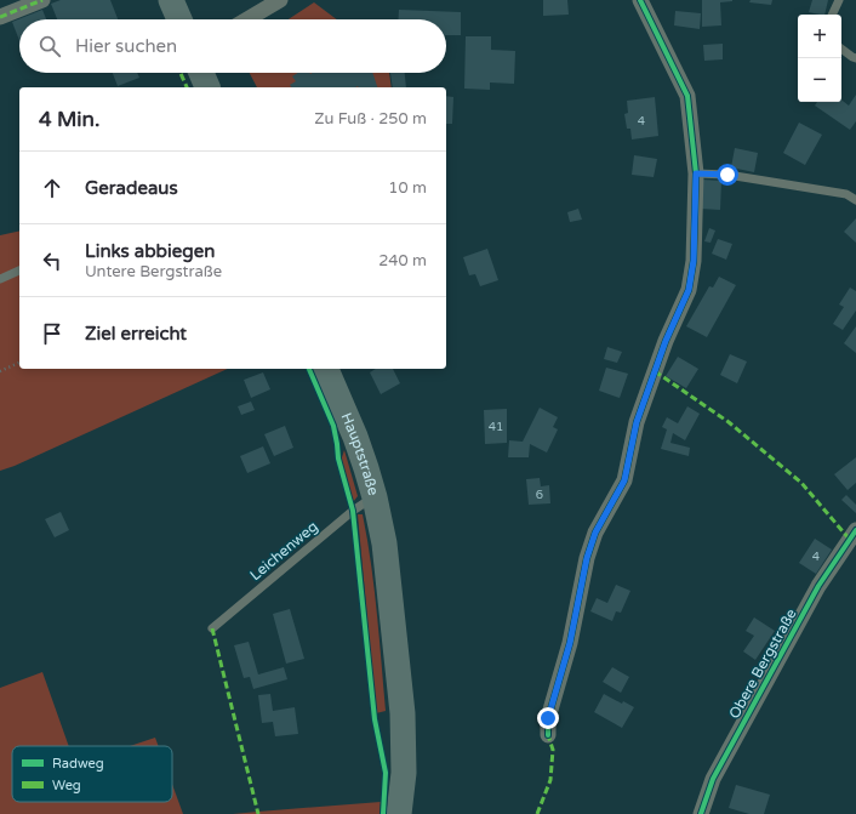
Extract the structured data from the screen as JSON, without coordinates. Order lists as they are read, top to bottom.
{
  "streets": {
    "main road": ["Hauptstraße"],
    "street": ["Obere Bergstraße"],
    "lane": ["Leichenweg"]
  },
  "crossings": [
    ["Hauptstraße", "Leichenweg"]
  ],
  "house_numbers": [
    "4",
    "41",
    "6",
    "4"
  ],
  "legend": ["Radweg", "Weg"],
  "page": {
    "map_buttons": ["+", "−"],
    "search": "Hier suchen",
    "heading": ["4 Min.", "Zu Fuß · 250 m"],
    "list": [
      ["Geradeaus", "10 m"],
      ["Links abbiegen", "Untere Bergstraße", "240 m"],
      "Ziel erreicht"
    ]
  }
}
